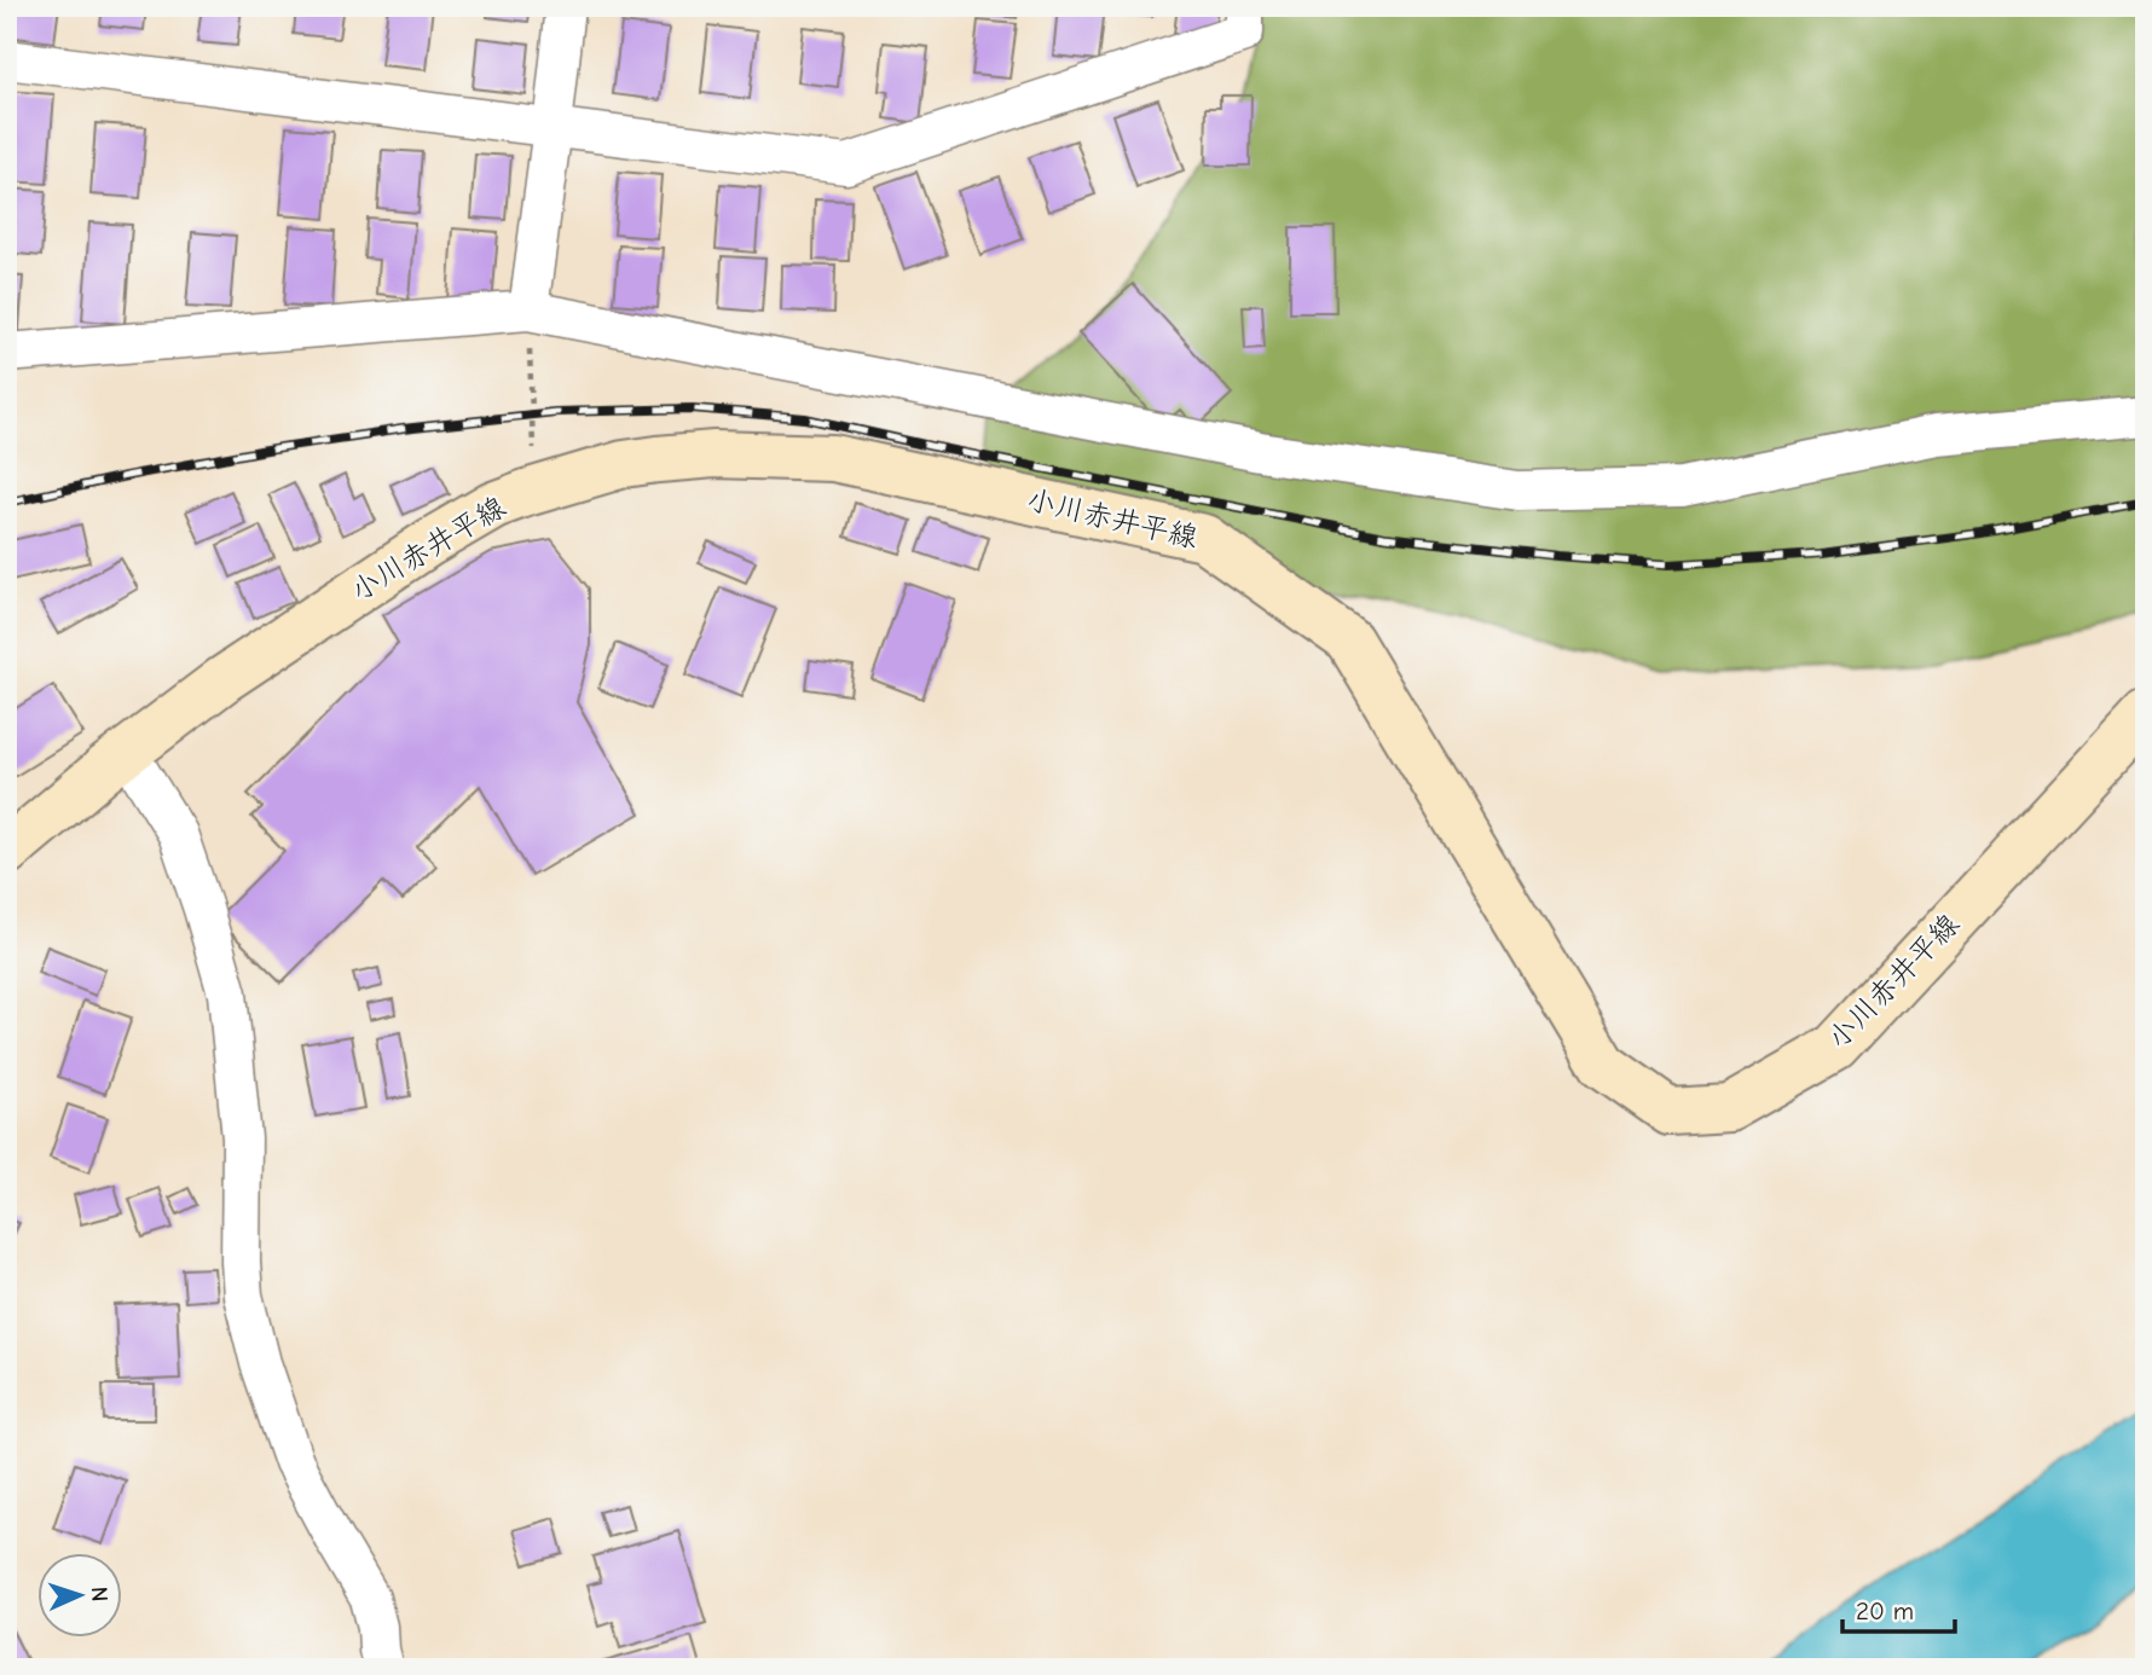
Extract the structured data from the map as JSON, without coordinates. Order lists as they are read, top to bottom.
{
  "streets": {
    "main road": ["小川赤井平線"]
  },
  "scale_bar": "20 m",
  "north": "right"
}
